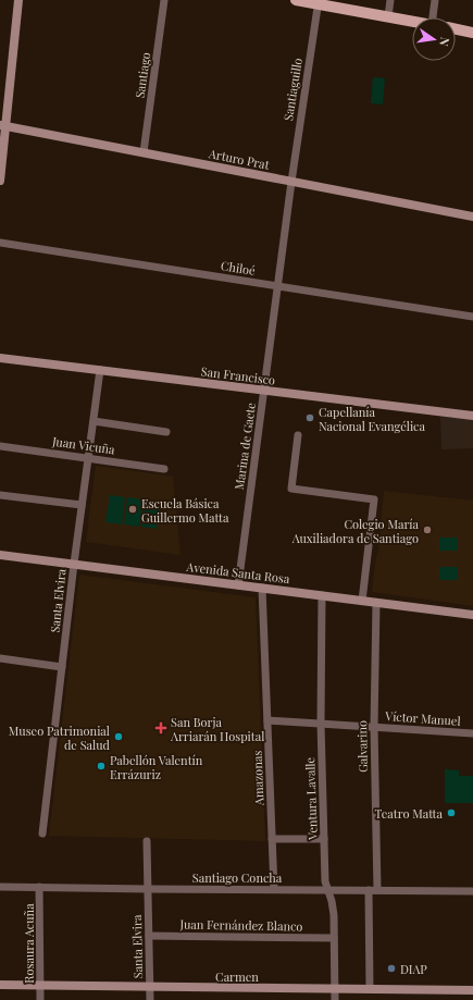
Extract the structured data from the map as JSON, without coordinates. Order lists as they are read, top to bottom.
{
  "streets": {
    "main road": [
      "Arturo Prat",
      "San Francisco",
      "Avenida Santa Rosa",
      "Carmen"
    ],
    "street": [
      "Santiago",
      "Santiaguillo",
      "Chiloé",
      "Juan Vicuña",
      "Marina de Gaete",
      "Santa Elvira",
      "Víctor Manuel",
      "Galvarino",
      "Amazonas",
      "Ventura Lavalle",
      "Santiago Concha",
      "Juan Fernández Blanco",
      "Rosaura Acuña"
    ]
  },
  "crossings": [
    ["Santiago", "Arturo Prat"],
    ["Santiaguillo", "Arturo Prat"],
    ["Santiaguillo", "Marina de Gaete"],
    ["Arturo Prat", "Marina de Gaete"],
    ["Chiloé", "Marina de Gaete"],
    ["San Francisco", "Marina de Gaete"],
    ["San Francisco", "Santa Elvira"],
    ["Juan Vicuña", "Santa Elvira"],
    ["Marina de Gaete", "Avenida Santa Rosa"],
    ["Avenida Santa Rosa", "Santa Elvira"],
    ["Avenida Santa Rosa", "Galvarino"],
    ["Avenida Santa Rosa", "Amazonas"],
    ["Avenida Santa Rosa", "Ventura Lavalle"],
    ["Santa Elvira", "Santiago Concha"],
    ["Santa Elvira", "Juan Fernández Blanco"],
    ["Santa Elvira", "Carmen"],
    ["Víctor Manuel", "Galvarino"],
    ["Víctor Manuel", "Amazonas"],
    ["Víctor Manuel", "Ventura Lavalle"],
    ["Galvarino", "Santiago Concha"],
    ["Amazonas", "Santiago Concha"],
    ["Ventura Lavalle", "Santiago Concha"],
    ["Ventura Lavalle", "Juan Fernández Blanco"],
    ["Ventura Lavalle", "Carmen"],
    ["Santiago Concha", "Rosaura Acuña"],
    ["Rosaura Acuña", "Carmen"]
  ],
  "places": {
    "other": [
      "Capellanía Nacional Evangélica",
      "Escuela Básica Guillermo Matta",
      "Colegio María Auxiliadora de Santiago",
      "Museo Patrimonial de Salud",
      "Pabellón Valentín Errázuriz",
      "Teatro Matta",
      "DIAP"
    ],
    "health": ["San Borja Arriarán Hospital"]
  },
  "north": "right"
}
